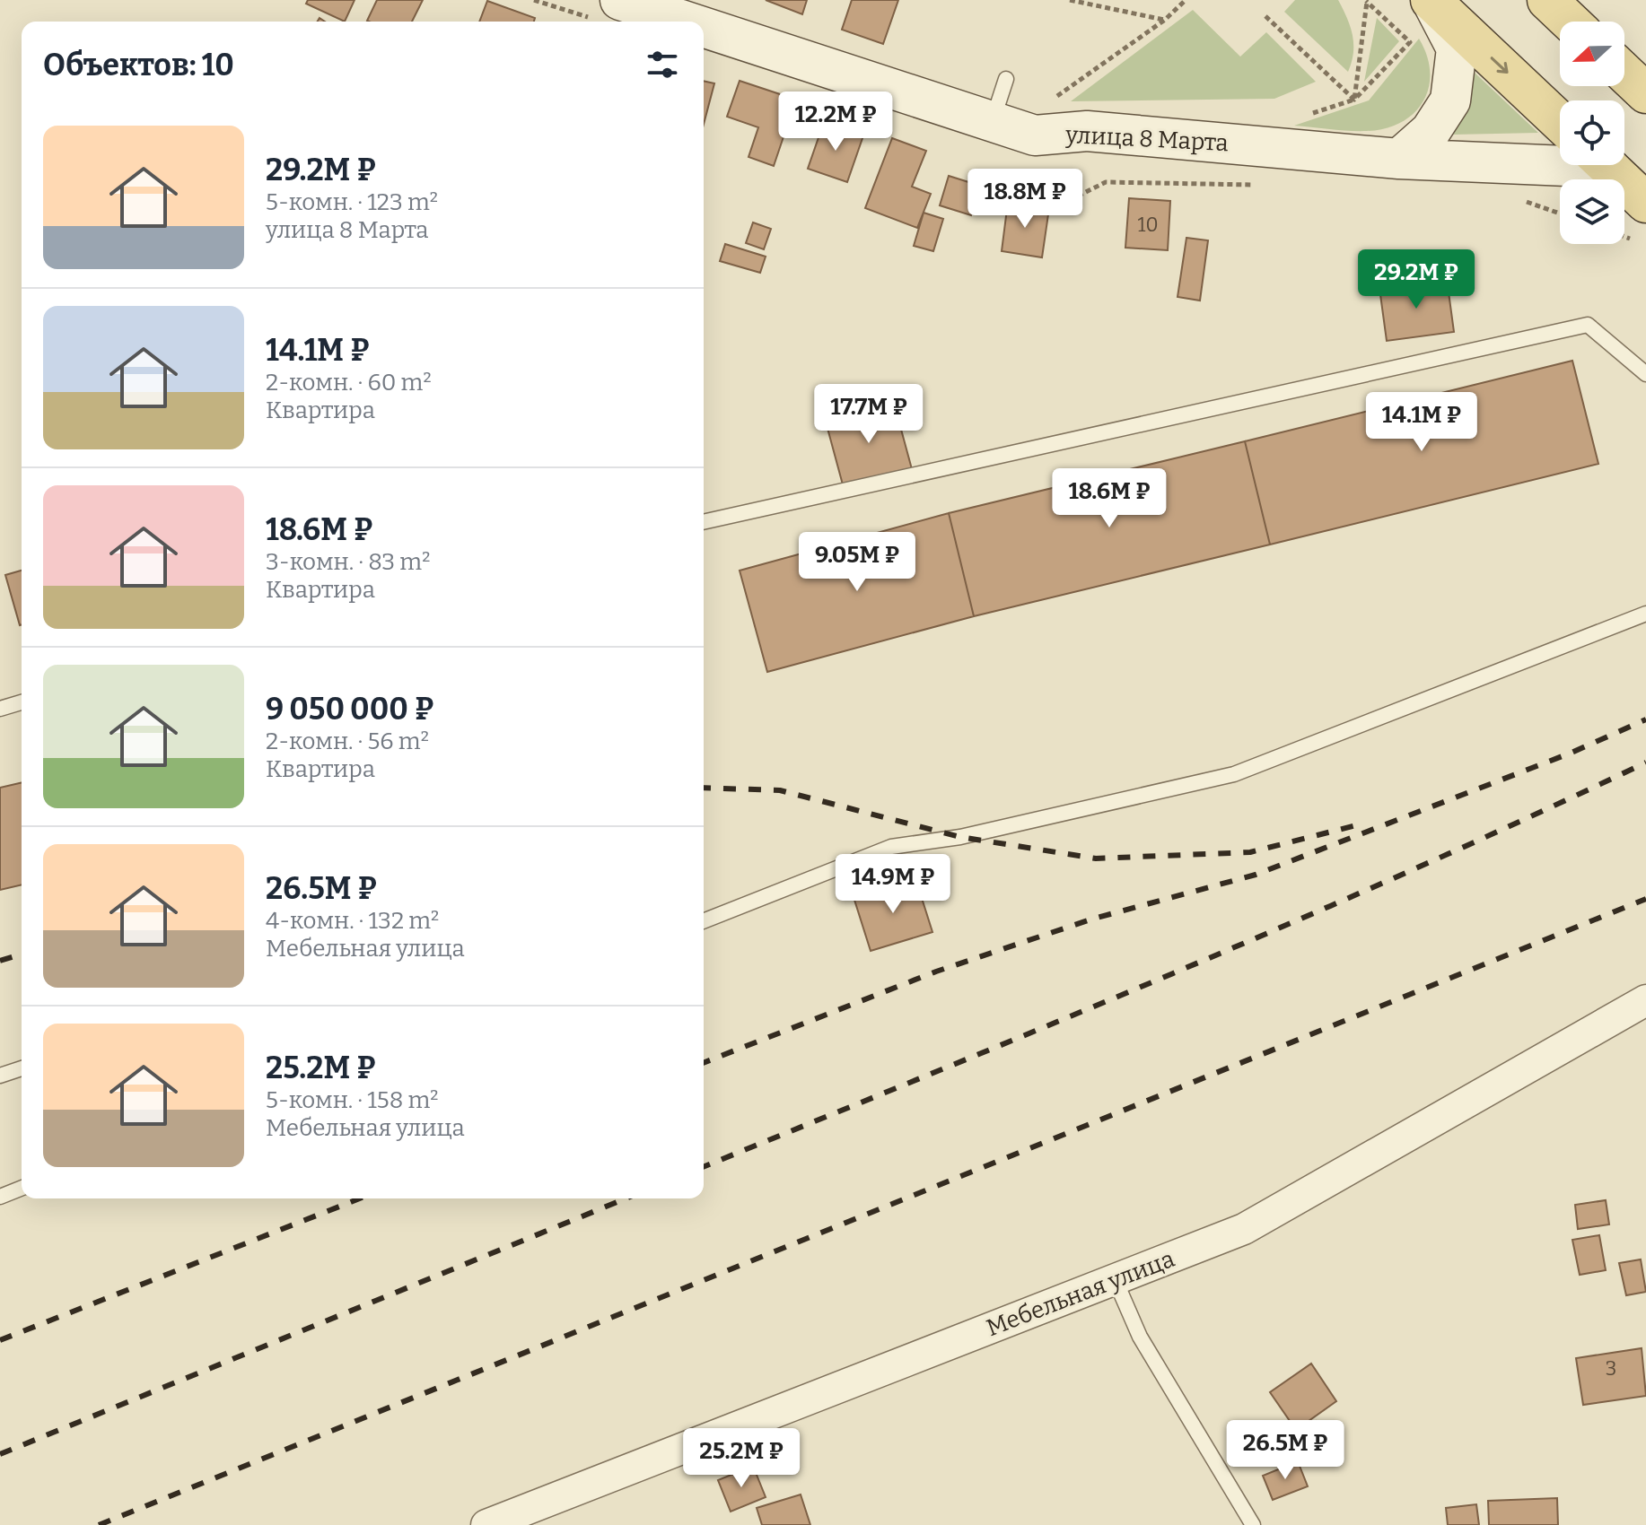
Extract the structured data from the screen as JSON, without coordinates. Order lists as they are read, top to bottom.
{
  "streets": {
    "main road": ["улица 8 Марта"],
    "street": ["Мебельная улица"]
  },
  "house_numbers": ["10", "3"],
  "north": "left",
  "page": {
    "heading": "Объектов: 10",
    "price": [
      "12.2M ₽",
      "18.8M ₽",
      "29.2M ₽",
      "17.7M ₽",
      "14.1M ₽",
      "18.6M ₽",
      "9.05M ₽",
      "14.9M ₽",
      "26.5M ₽",
      "25.2M ₽"
    ],
    "list": [
      {
        "name": "29.2M ₽",
        "note": "5-комн. · 123 m² · улица 8 Марта"
      },
      {
        "name": "14.1M ₽",
        "note": "2-комн. · 60 m² · Квартира"
      },
      {
        "name": "18.6M ₽",
        "note": "3-комн. · 83 m² · Квартира"
      },
      {
        "name": "9 050 000 ₽",
        "note": "2-комн. · 56 m² · Квартира"
      },
      {
        "name": "26.5M ₽",
        "note": "4-комн. · 132 m² · Мебельная улица"
      },
      {
        "name": "25.2M ₽",
        "note": "5-комн. · 158 m² · Мебельная улица"
      }
    ]
  }
}
